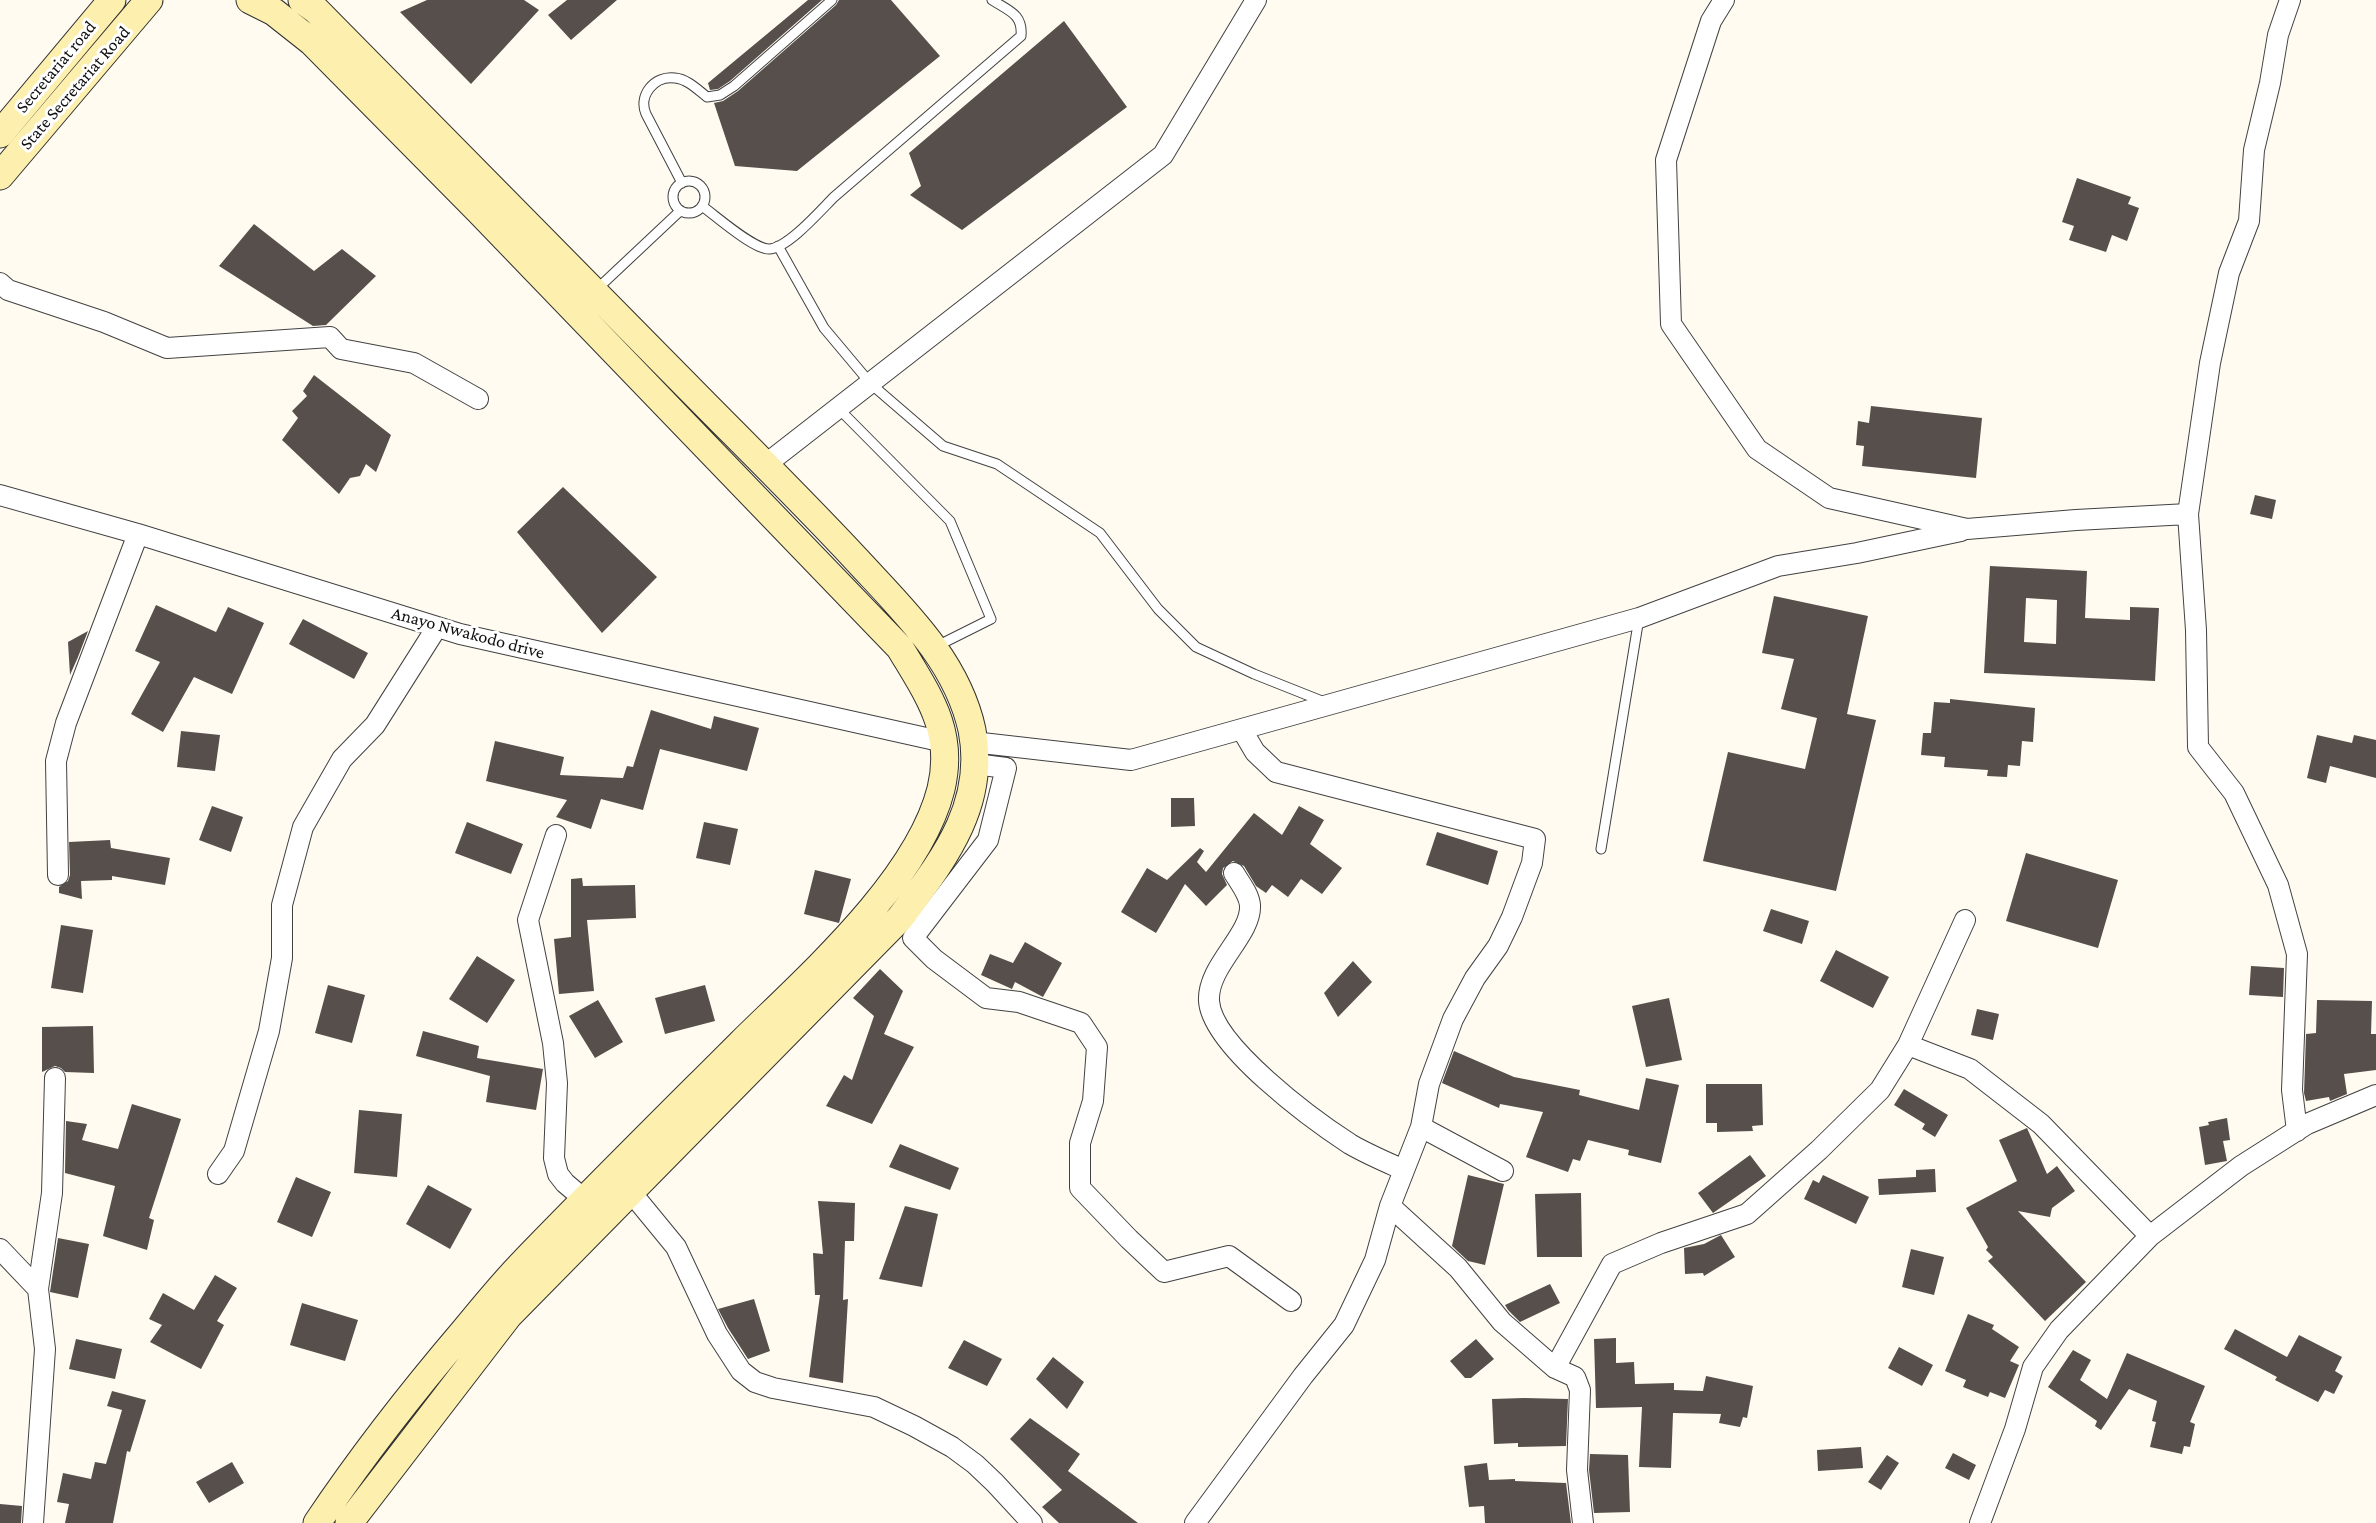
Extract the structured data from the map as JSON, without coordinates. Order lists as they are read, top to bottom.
{
  "streets": {
    "street": ["Secretariat road", "State Secretariat Road", "Anayo Nwakodo drive"]
  }
}
